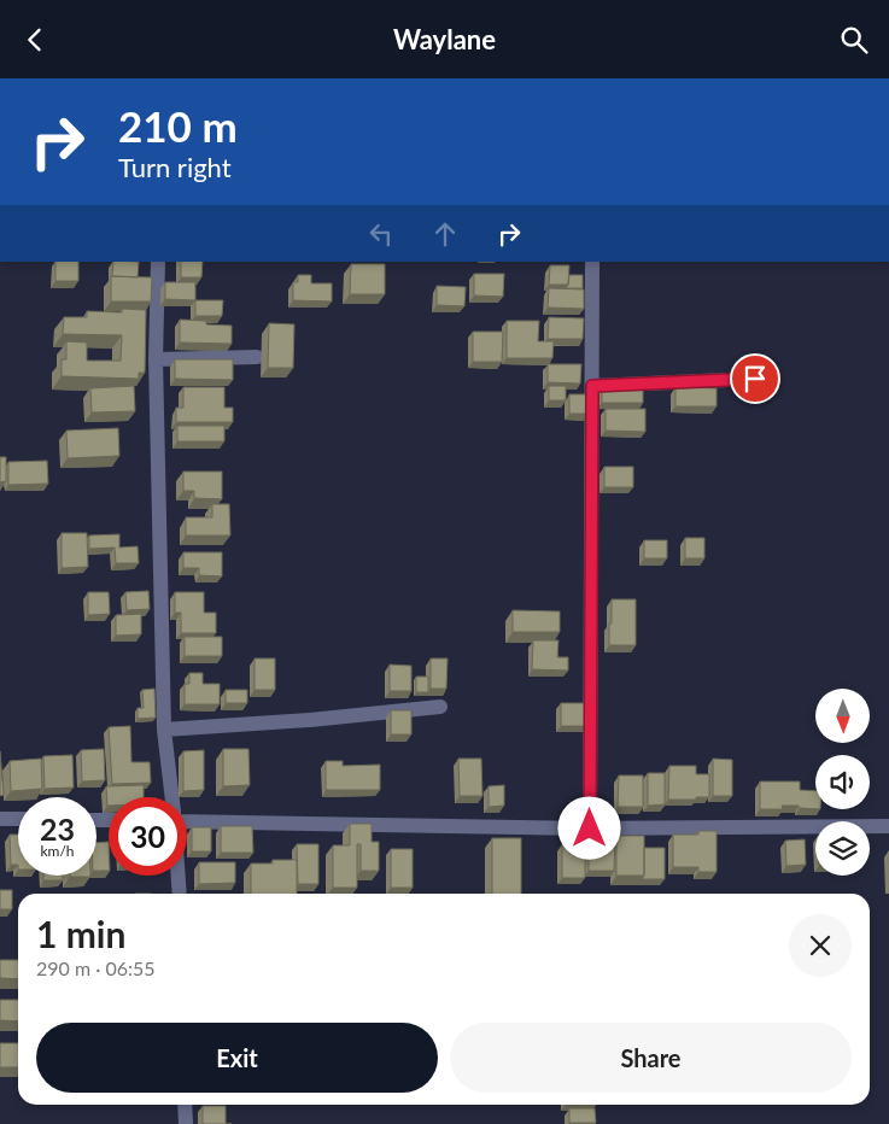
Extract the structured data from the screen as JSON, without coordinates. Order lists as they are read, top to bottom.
{
  "north": "bottom",
  "page": {
    "header": "Waylane",
    "turn": ["210 m", "Turn right"],
    "speed": "23 km/h",
    "limit": "30",
    "heading": ["1 min", "290 m · 06:55"],
    "buttons": ["Exit", "Share"]
  }
}
